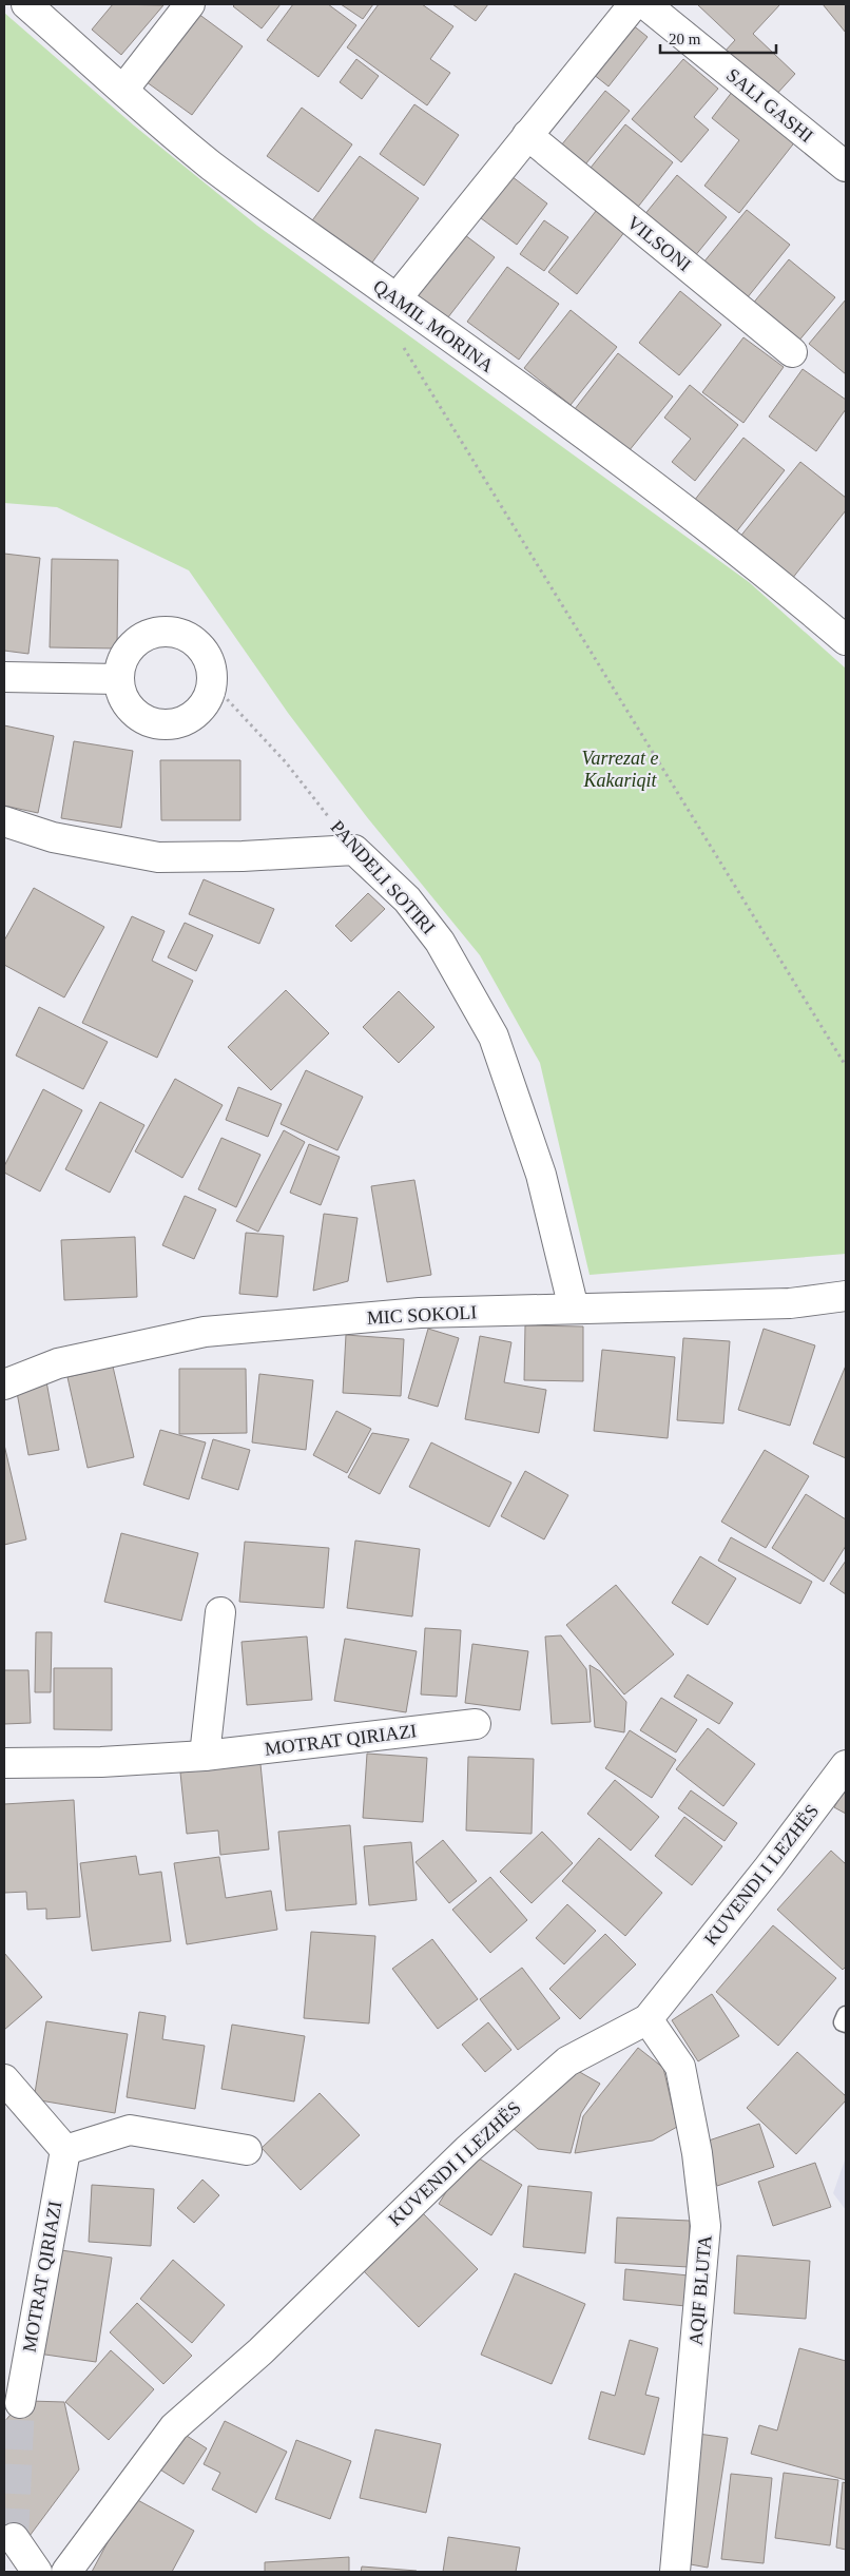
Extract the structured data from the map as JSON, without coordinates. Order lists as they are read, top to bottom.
{
  "streets": {
    "street": [
      "SALI GASHI",
      "VILSONI",
      "QAMIL MORINA",
      "PANDELI SOTIRI",
      "MIC SOKOLI",
      "MOTRAT QIRIAZI",
      "KUVENDI I LEZHËS",
      "AQIF BLUTA"
    ]
  },
  "crossings": [
    ["PANDELI SOTIRI", "MIC SOKOLI"],
    ["KUVENDI I LEZHËS", "AQIF BLUTA"]
  ],
  "parks": ["Varrezat e Kakariqit"],
  "scale_bar": "20 m"
}
